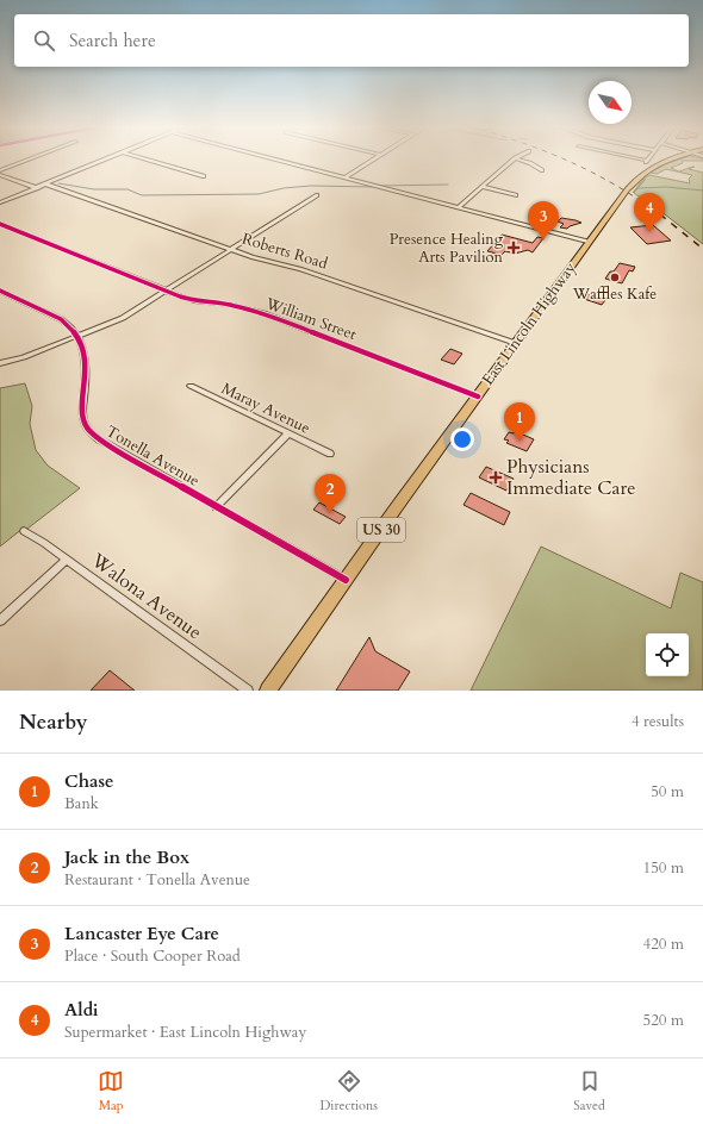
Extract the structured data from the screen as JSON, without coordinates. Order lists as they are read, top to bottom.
{
  "streets": {
    "main road": ["East Lincoln Highway", "US 30"],
    "street": [
      "Roberts Road",
      "William Street",
      "Maray Avenue",
      "Tonella Avenue",
      "Walona Avenue"
    ]
  },
  "crossings": [
    ["Roberts Road", "East Lincoln Highway"],
    ["William Street", "East Lincoln Highway"],
    ["East Lincoln Highway", "Tonella Avenue"]
  ],
  "places": {
    "health": ["Presence Healing Arts Pavilion", "Physicians Immediate Care"],
    "other": ["Waffles Kafe"]
  },
  "north": "bottom right",
  "page": {
    "search": "Search here",
    "pins": [
      "4",
      "3",
      "1",
      "2"
    ],
    "heading": ["Nearby", "4 results"],
    "list": [
      {
        "mark": "1",
        "name": "Chase",
        "note": "Bank",
        "value": "50 m"
      },
      {
        "mark": "2",
        "name": "Jack in the Box",
        "note": "Restaurant · Tonella Avenue",
        "value": "150 m"
      },
      {
        "mark": "3",
        "name": "Lancaster Eye Care",
        "note": "Place · South Cooper Road",
        "value": "420 m"
      },
      {
        "mark": "4",
        "name": "Aldi",
        "note": "Supermarket · East Lincoln Highway",
        "value": "520 m"
      }
    ],
    "nav": ["Map", "Directions", "Saved"]
  }
}
